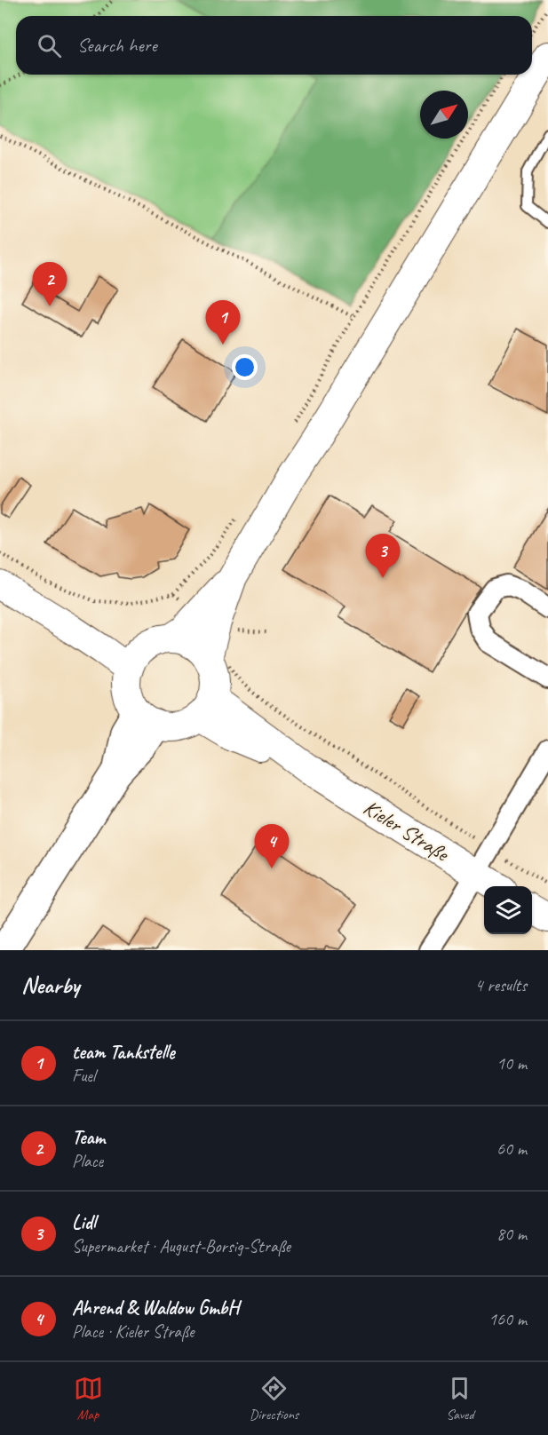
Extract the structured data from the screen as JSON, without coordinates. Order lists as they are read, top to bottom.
{
  "streets": {
    "main road": ["Kieler Straße"]
  },
  "north": "top right",
  "page": {
    "search": "Search here",
    "pins": [
      "2",
      "1",
      "3",
      "4"
    ],
    "heading": ["Nearby", "4 results"],
    "list": [
      {
        "mark": "1",
        "name": "team Tankstelle",
        "note": "Fuel",
        "value": "10 m"
      },
      {
        "mark": "2",
        "name": "Team",
        "note": "Place",
        "value": "60 m"
      },
      {
        "mark": "3",
        "name": "Lidl",
        "note": "Supermarket · August-Borsig-Straße",
        "value": "80 m"
      },
      {
        "mark": "4",
        "name": "Ahrend & Waldow GmbH",
        "note": "Place · Kieler Straße",
        "value": "160 m"
      }
    ],
    "nav": ["Map", "Directions", "Saved"]
  }
}
